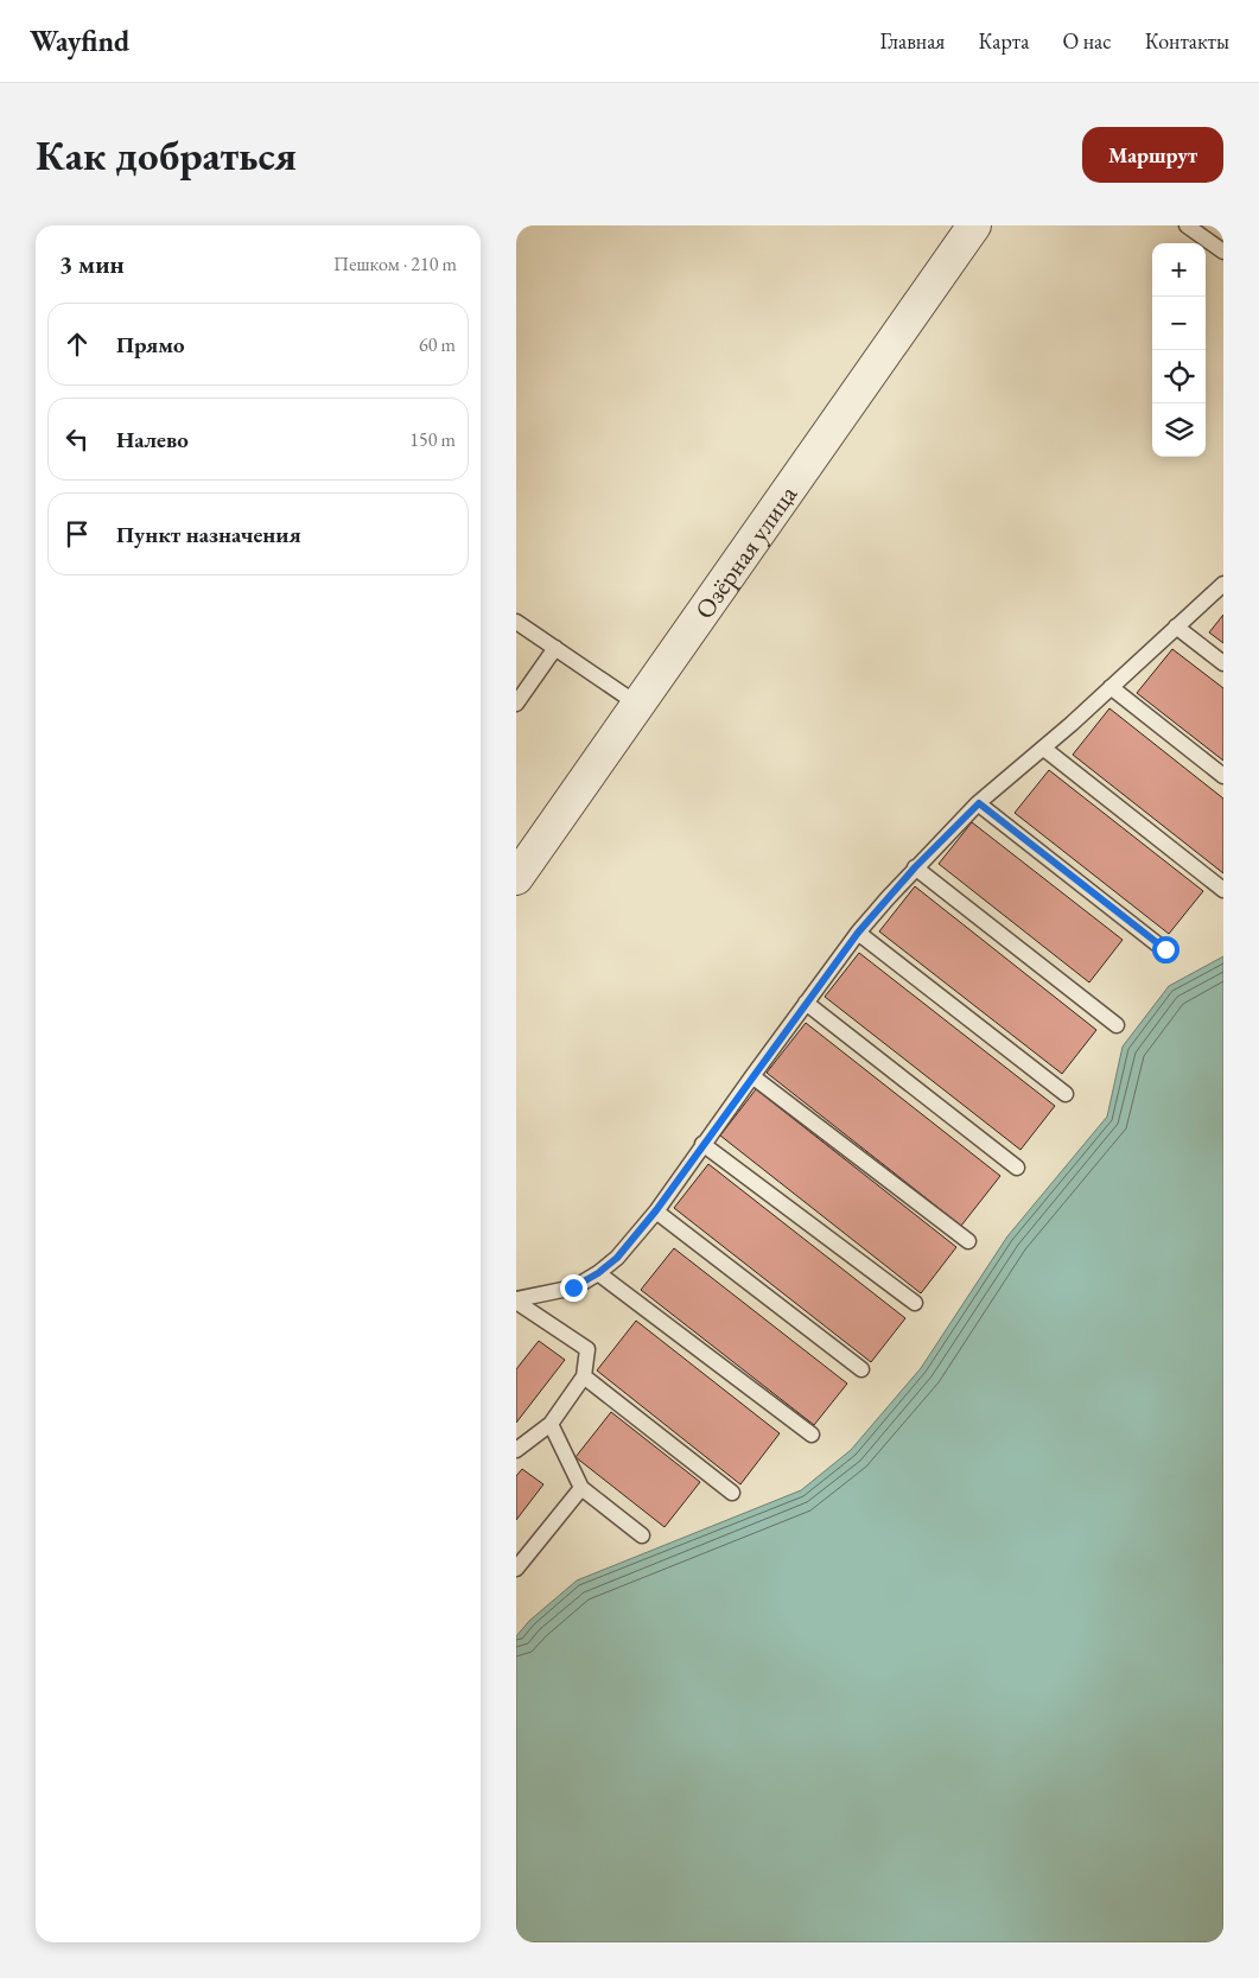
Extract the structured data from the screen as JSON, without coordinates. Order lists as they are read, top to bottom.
{
  "streets": {
    "street": ["Озёрная улица"]
  },
  "page": {
    "header": "Wayfind",
    "nav": [
      "Главная",
      "Карта",
      "О нас",
      "Контакты"
    ],
    "buttons": "Маршрут",
    "title": "Как добраться",
    "heading": ["3 мин", "Пешком · 210 m"],
    "map_buttons": ["+", "−"],
    "list": [
      ["Прямо", "60 m"],
      ["Налево", "150 m"],
      "Пункт назначения"
    ]
  }
}
